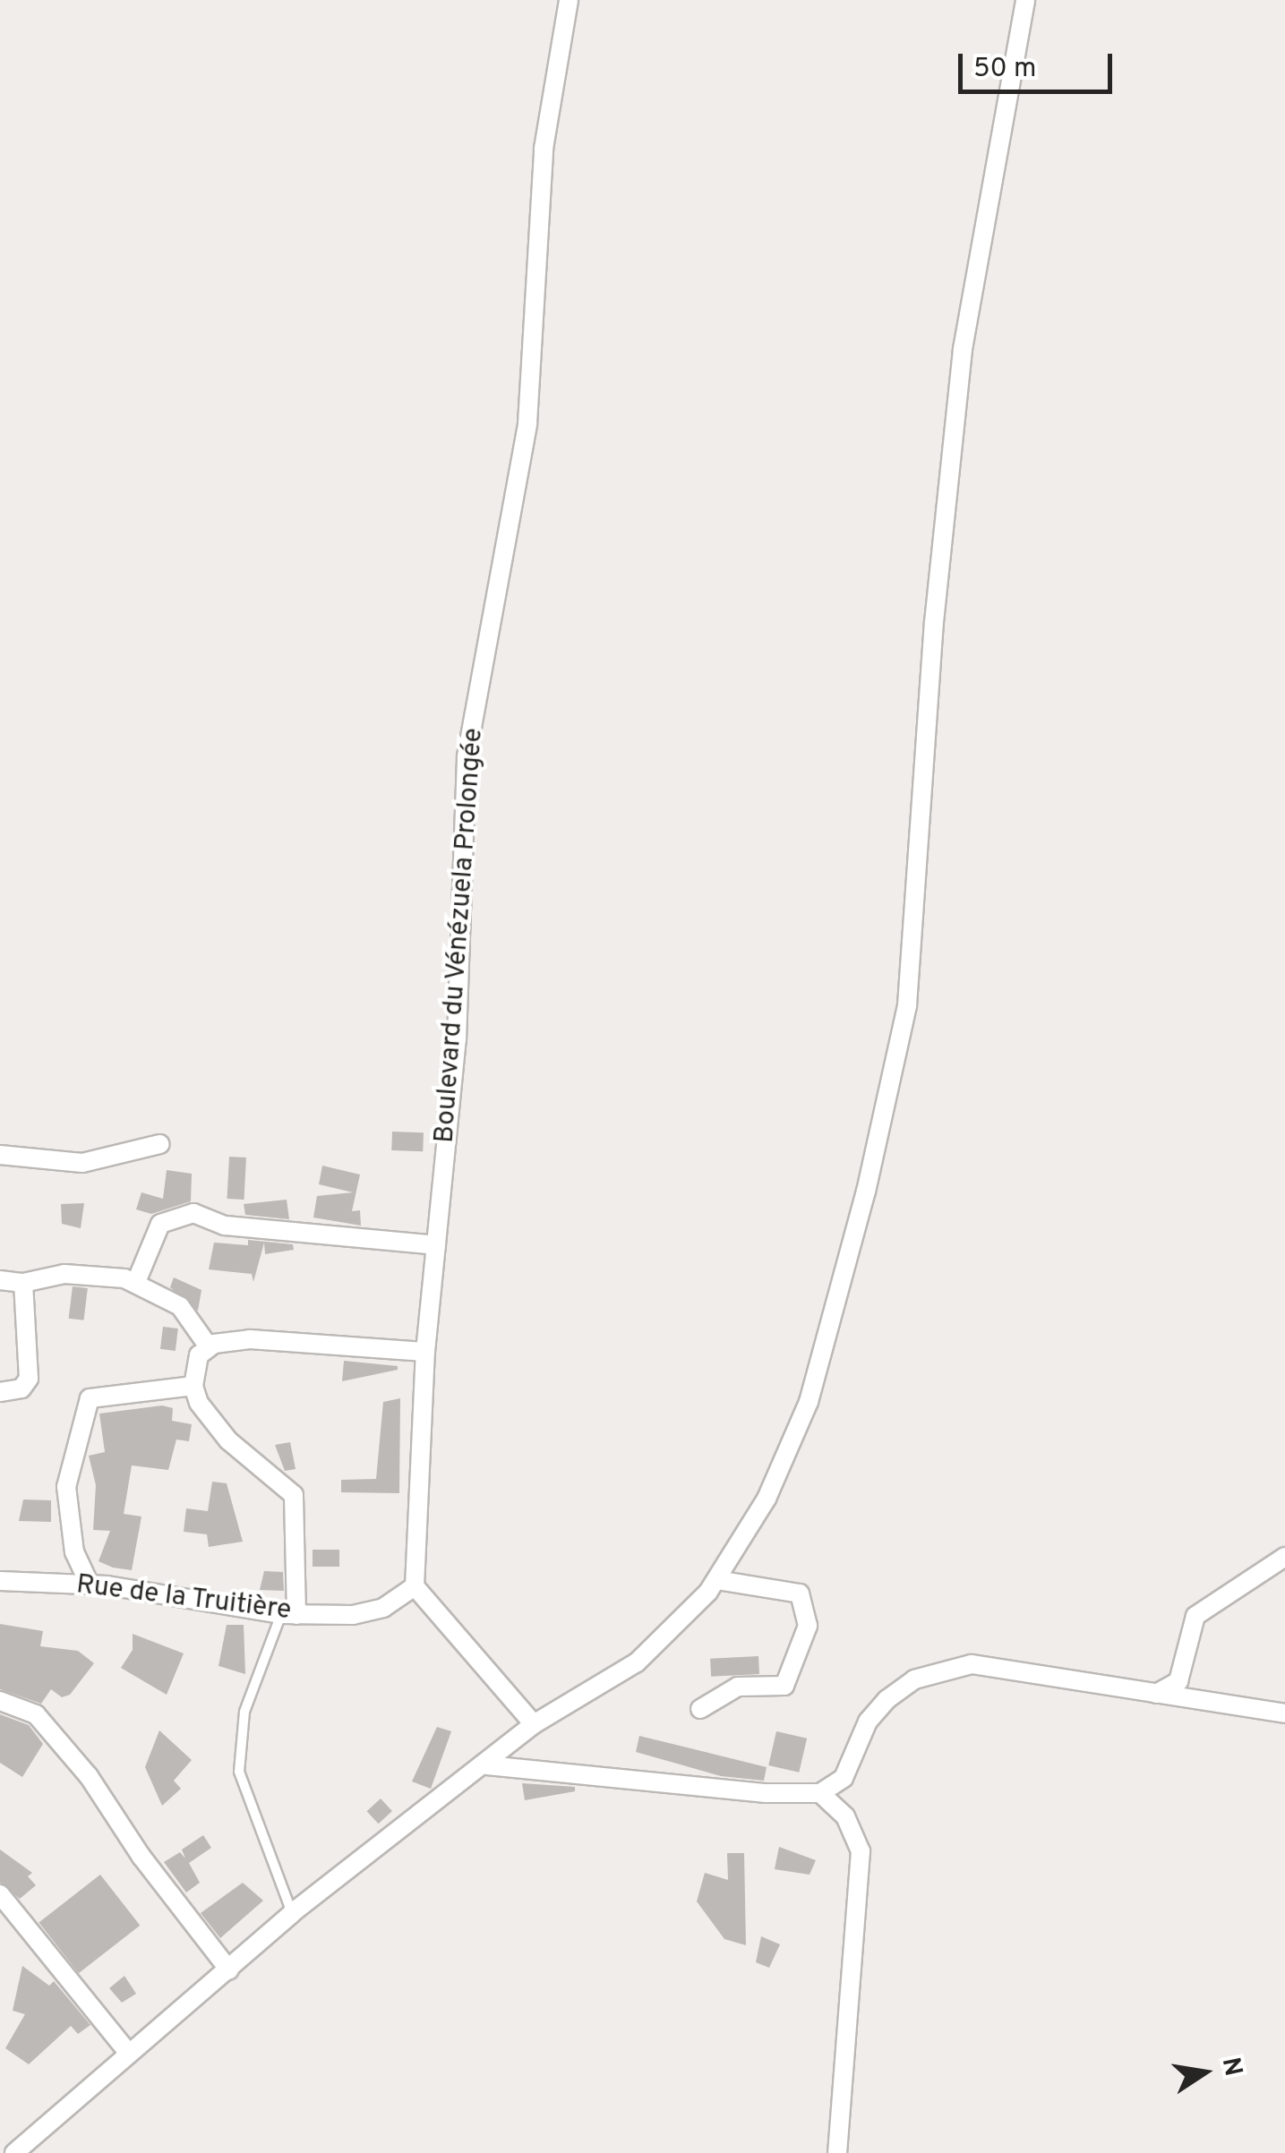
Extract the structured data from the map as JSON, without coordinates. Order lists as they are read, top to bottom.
{
  "streets": {
    "street": ["Boulevard du Vénézuela Prolongée", "Rue de la Truitière"]
  },
  "crossings": [
    ["Boulevard du Vénézuela Prolongée", "Rue de la Truitière"]
  ],
  "scale_bar": "50 m",
  "north": "right"
}
